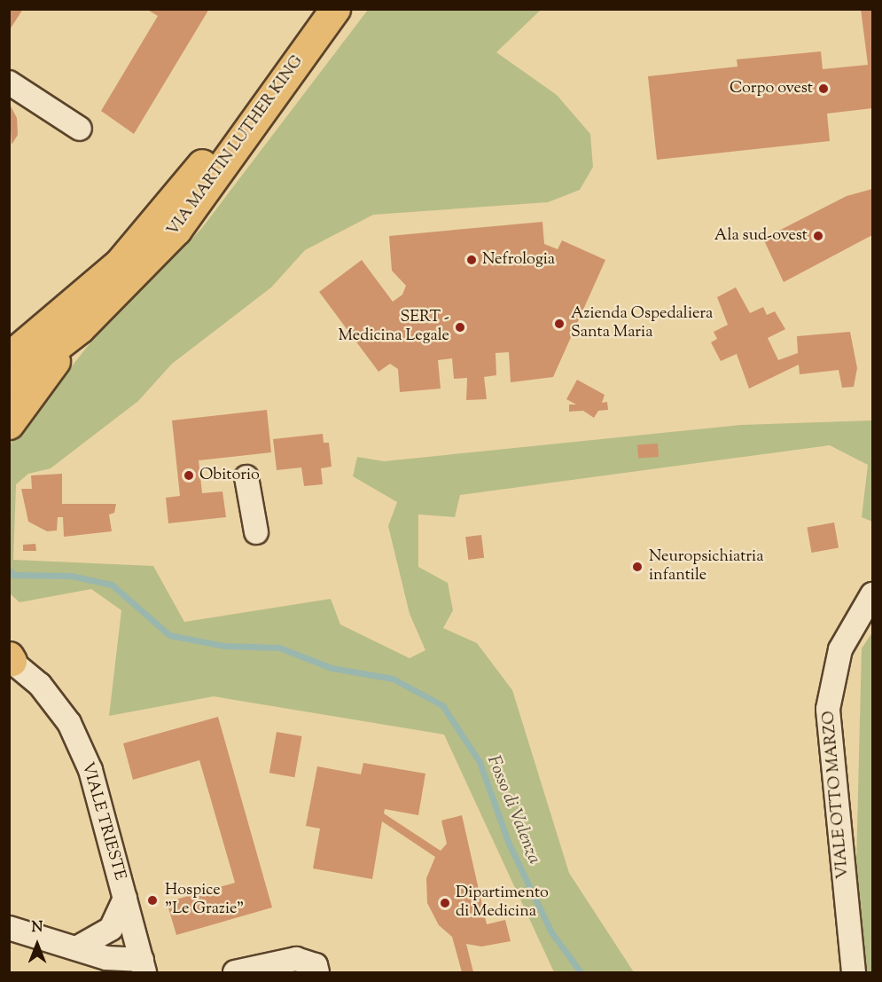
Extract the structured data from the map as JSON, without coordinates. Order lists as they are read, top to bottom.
{
  "streets": {
    "main road": ["VIA MARTIN LUTHER KING"],
    "street": ["VIALE OTTO MARZO", "VIALE TRIESTE"]
  },
  "water": ["Fosso di Valenza"],
  "places": [
    "Corpo ovest",
    "Ala sud-ovest",
    "Nefrologia",
    "Azienda Ospedaliera Santa Maria",
    "SERT - Medicina Legale",
    "Obitorio",
    "Neuropsichiatria infantile",
    "Hospice \"Le Grazie\"",
    "Dipartimento di Medicina"
  ],
  "north": "top"
}
